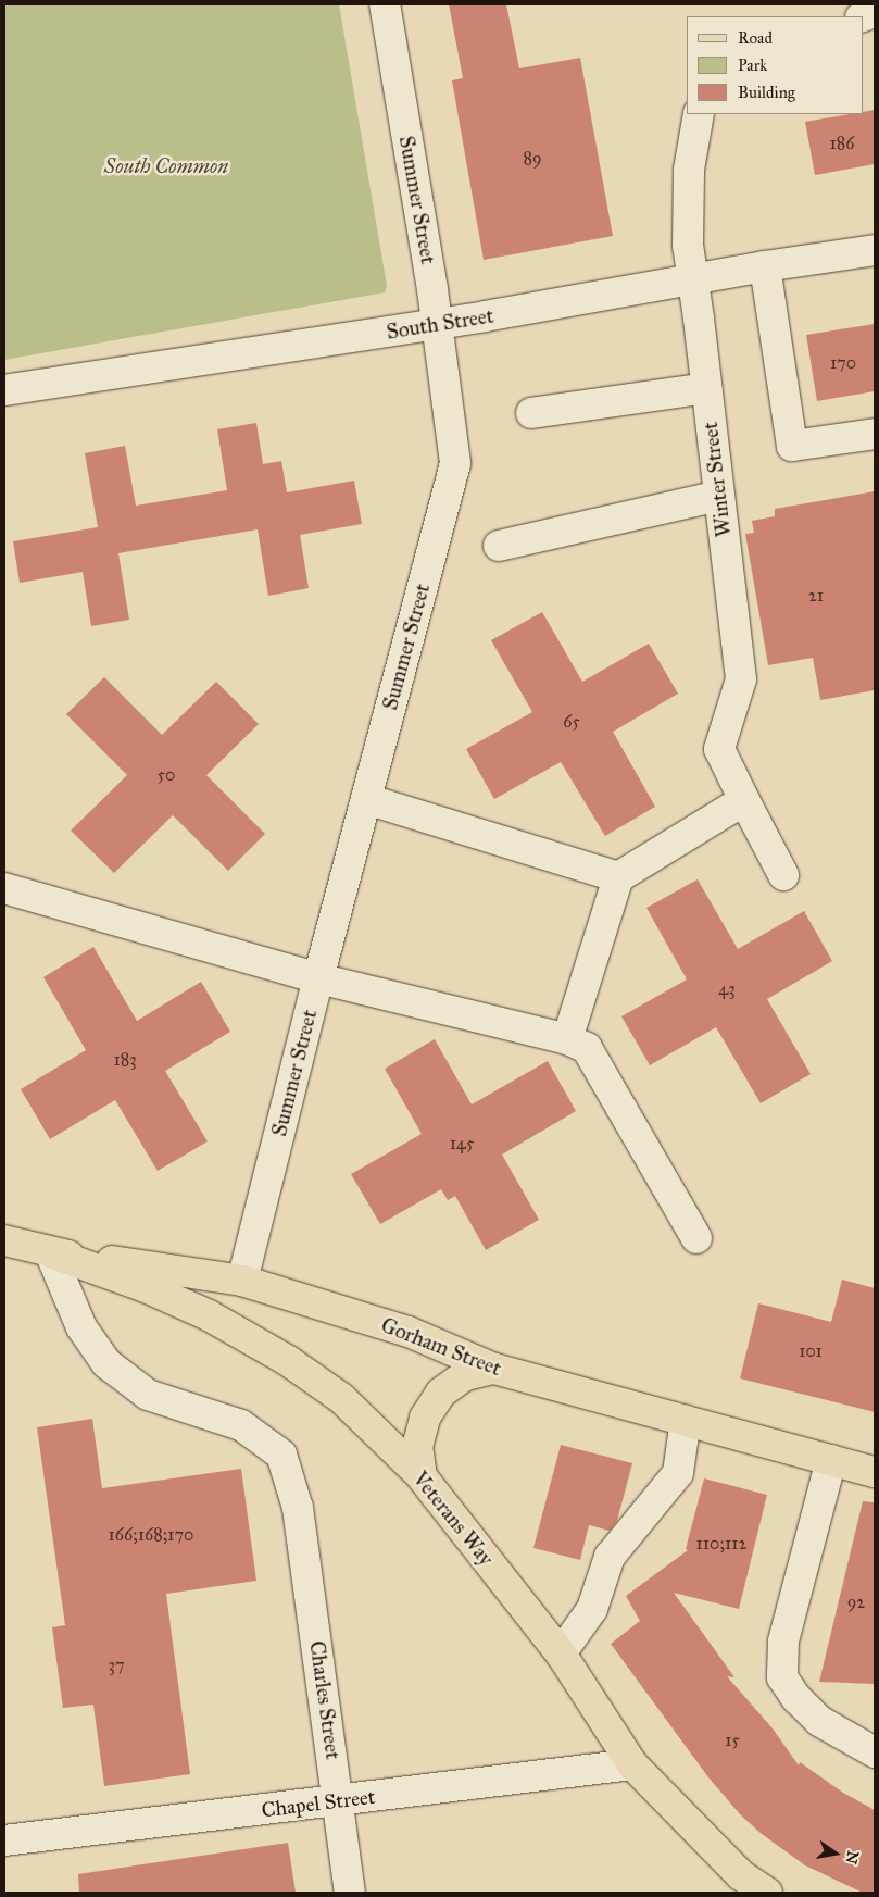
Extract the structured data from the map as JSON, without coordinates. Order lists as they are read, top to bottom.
{
  "streets": {
    "main road": ["Gorham Street", "Veterans Way"],
    "street": [
      "Summer Street",
      "South Street",
      "Winter Street",
      "Charles Street",
      "Chapel Street"
    ]
  },
  "crossings": [
    ["Summer Street", "South Street"],
    ["Summer Street", "Gorham Street"],
    ["South Street", "Winter Street"],
    ["Gorham Street", "Veterans Way"],
    ["Gorham Street", "Charles Street"],
    ["Veterans Way", "Charles Street"],
    ["Veterans Way", "Chapel Street"],
    ["Charles Street", "Chapel Street"]
  ],
  "parks": ["South Common"],
  "house_numbers": [
    "186",
    "89",
    "170",
    "21",
    "65",
    "50",
    "43",
    "183",
    "145",
    "101",
    "166;168;170",
    "110;112",
    "92",
    "37",
    "15"
  ],
  "legend": ["Road", "Park", "Building"],
  "north": "right"
}
